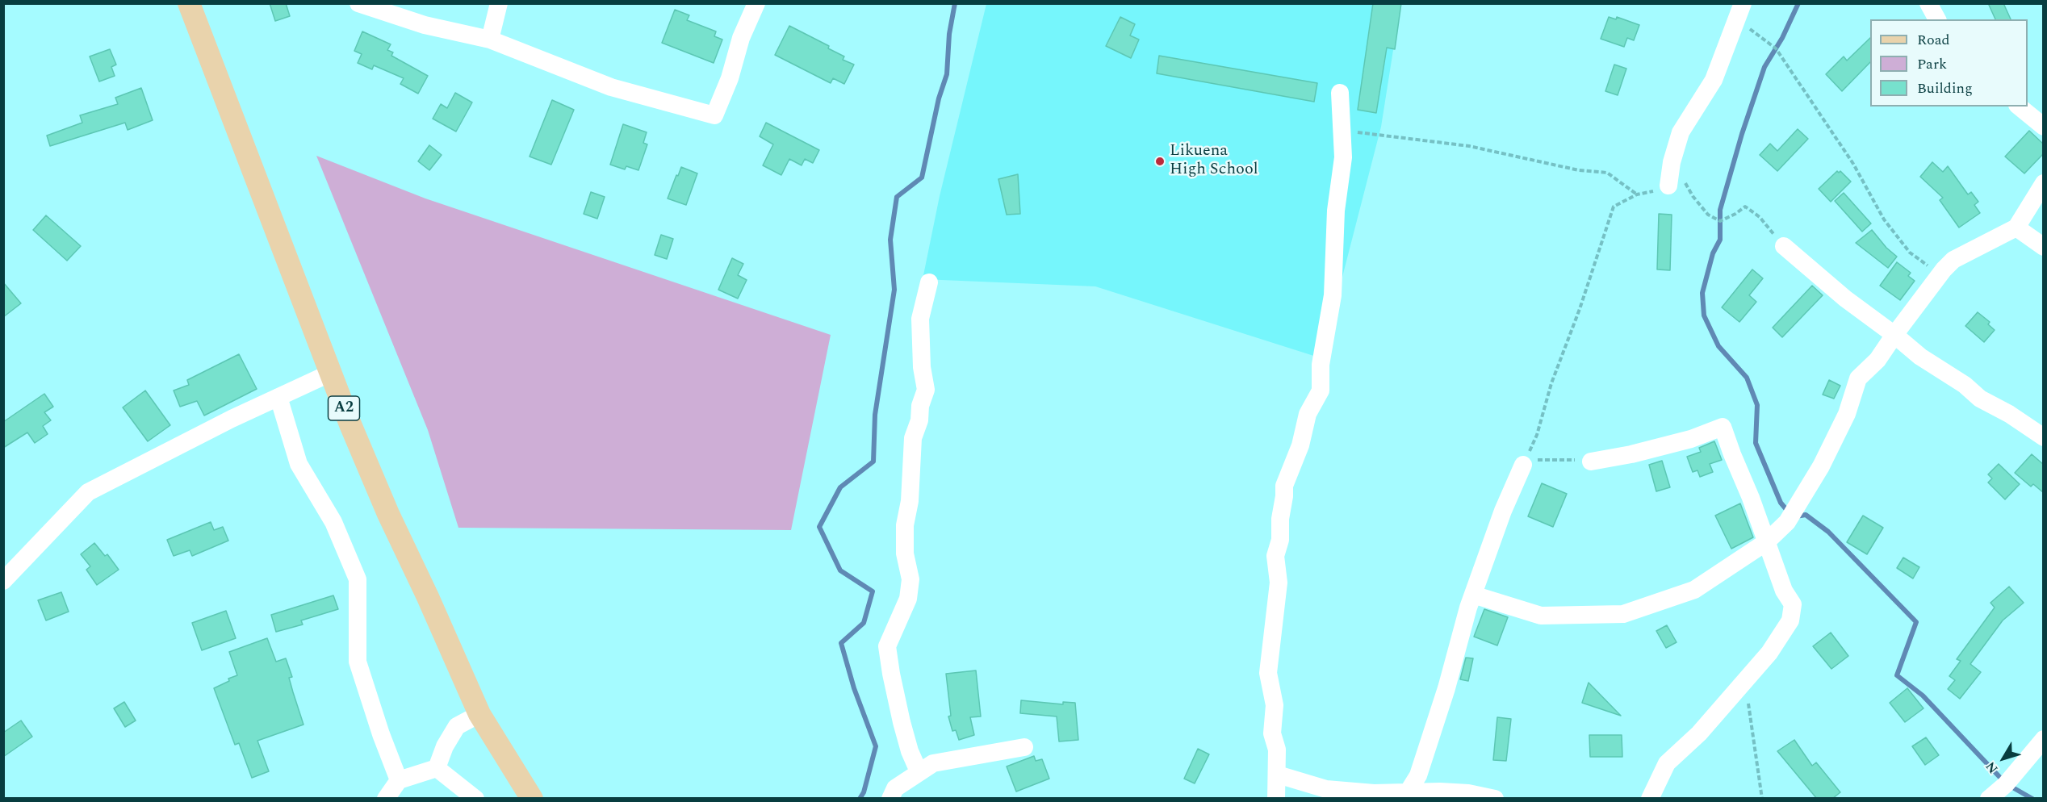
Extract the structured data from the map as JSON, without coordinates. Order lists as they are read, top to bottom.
{
  "streets": {
    "main road": ["A2"]
  },
  "places": ["Likuena High School"],
  "legend": ["Road", "Park", "Building"],
  "north": "bottom left"
}
